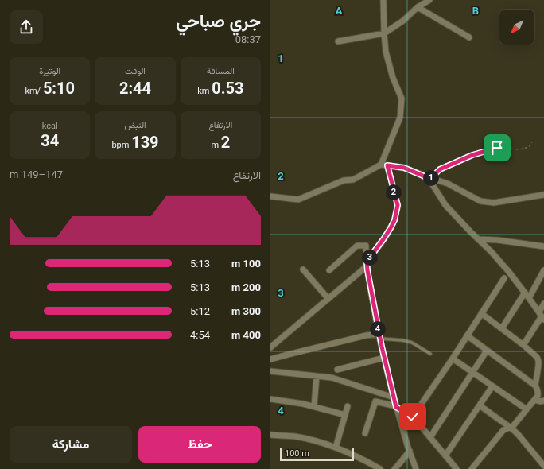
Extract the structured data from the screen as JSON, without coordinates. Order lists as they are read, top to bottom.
{
  "scale_bar": "100 m",
  "north": "bottom left",
  "page": {
    "heading": ["جري صباحي", "08:37"],
    "stats": [
      ["المسافة", "0.53 km"],
      ["الوقت", "2:44"],
      ["الوتيرة", "5:10 /km"],
      ["الارتفاع", "2 m"],
      ["النبض", "139 bpm"],
      ["kcal", "34"]
    ],
    "chart": ["الارتفاع", "147–149 m"],
    "pins": [
      "1",
      "2",
      "3",
      "4"
    ],
    "list": [
      {
        "name": "100 m",
        "note": "5:13"
      },
      {
        "name": "200 m",
        "note": "5:13"
      },
      {
        "name": "300 m",
        "note": "5:12"
      },
      {
        "name": "400 m",
        "note": "4:54"
      }
    ],
    "buttons": ["حفظ", "مشاركة"],
    "scale": "100 m"
  },
  "grid": {
    "columns": ["A", "B"],
    "rows": [
      "1",
      "2",
      "3",
      "4"
    ]
  }
}
